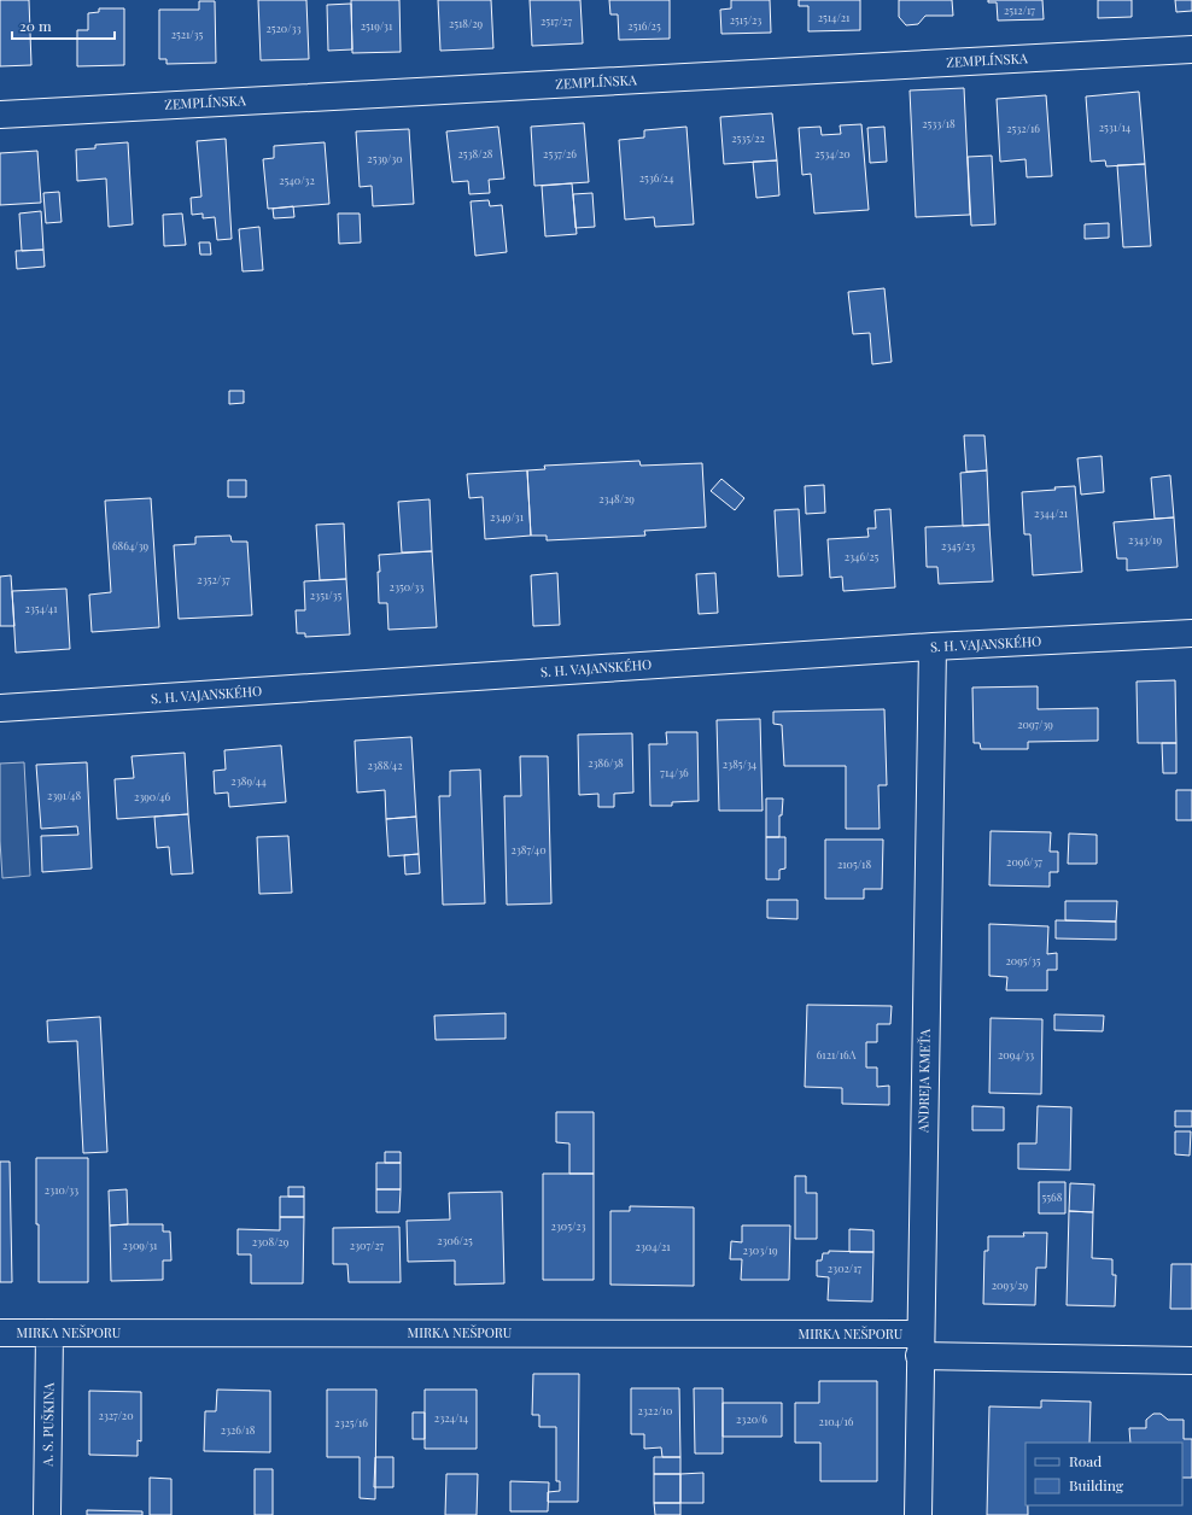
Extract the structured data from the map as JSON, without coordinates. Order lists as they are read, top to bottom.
{
  "streets": {
    "street": [
      "ZEMPLÍNSKA",
      "S. H. VAJANSKÉHO",
      "ANDREJA KMEŤA",
      "MIRKA NEŠPORU",
      "A. S. PUŠKINA"
    ]
  },
  "crossings": [
    ["S. H. VAJANSKÉHO", "ANDREJA KMEŤA"],
    ["ANDREJA KMEŤA", "MIRKA NEŠPORU"],
    ["MIRKA NEŠPORU", "A. S. PUŠKINA"]
  ],
  "house_numbers": [
    "2512/17",
    "2514/21",
    "2515/23",
    "2517/27",
    "2518/29",
    "2519/31",
    "2516/25",
    "2520/33",
    "2521/35",
    "2533/18",
    "2531/14",
    "2532/16",
    "2535/22",
    "2538/28",
    "2537/26",
    "2534/20",
    "2539/30",
    "2536/24",
    "2540/32",
    "2348/29",
    "2344/21",
    "2349/31",
    "2343/19",
    "6864/39",
    "2345/23",
    "2346/25",
    "2352/37",
    "2350/33",
    "2351/35",
    "2354/41",
    "2097/39",
    "2386/38",
    "2385/34",
    "2388/42",
    "714/36",
    "2389/44",
    "2391/48",
    "2390/46",
    "2387/40",
    "2096/37",
    "2105/18",
    "2095/35",
    "6121/16A",
    "2094/33",
    "2310/33",
    "5568",
    "2305/23",
    "2306/25",
    "2308/29",
    "2309/31",
    "2307/27",
    "2304/21",
    "2303/19",
    "2302/17",
    "2093/29",
    "2322/10",
    "2327/20",
    "2324/14",
    "2320/6",
    "2104/16",
    "2325/16",
    "2326/18"
  ],
  "legend": ["Road", "Building"],
  "scale_bar": "20 m"
}
